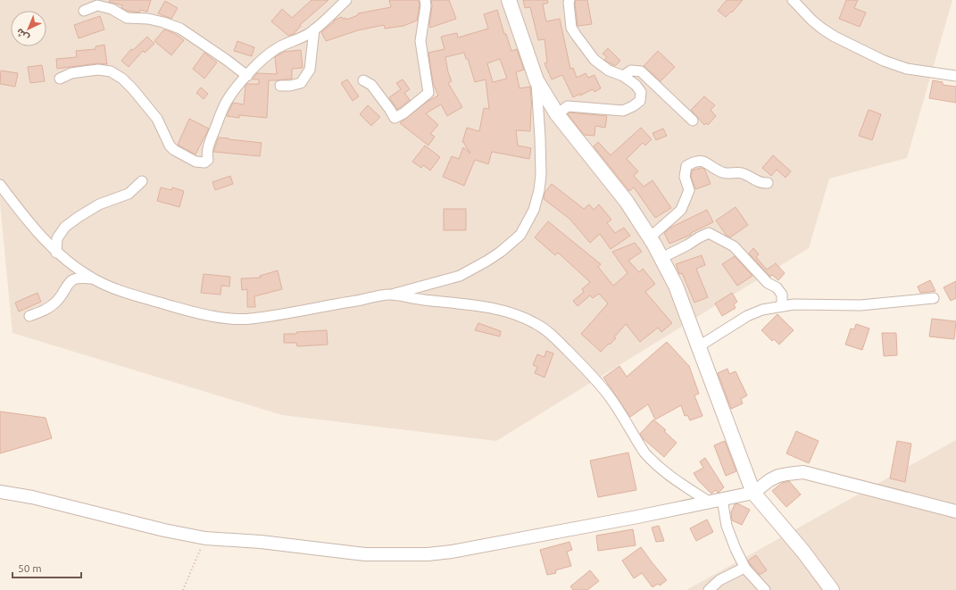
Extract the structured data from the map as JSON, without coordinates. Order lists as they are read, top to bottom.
{
  "scale_bar": "50 m",
  "north": "bottom left"
}
